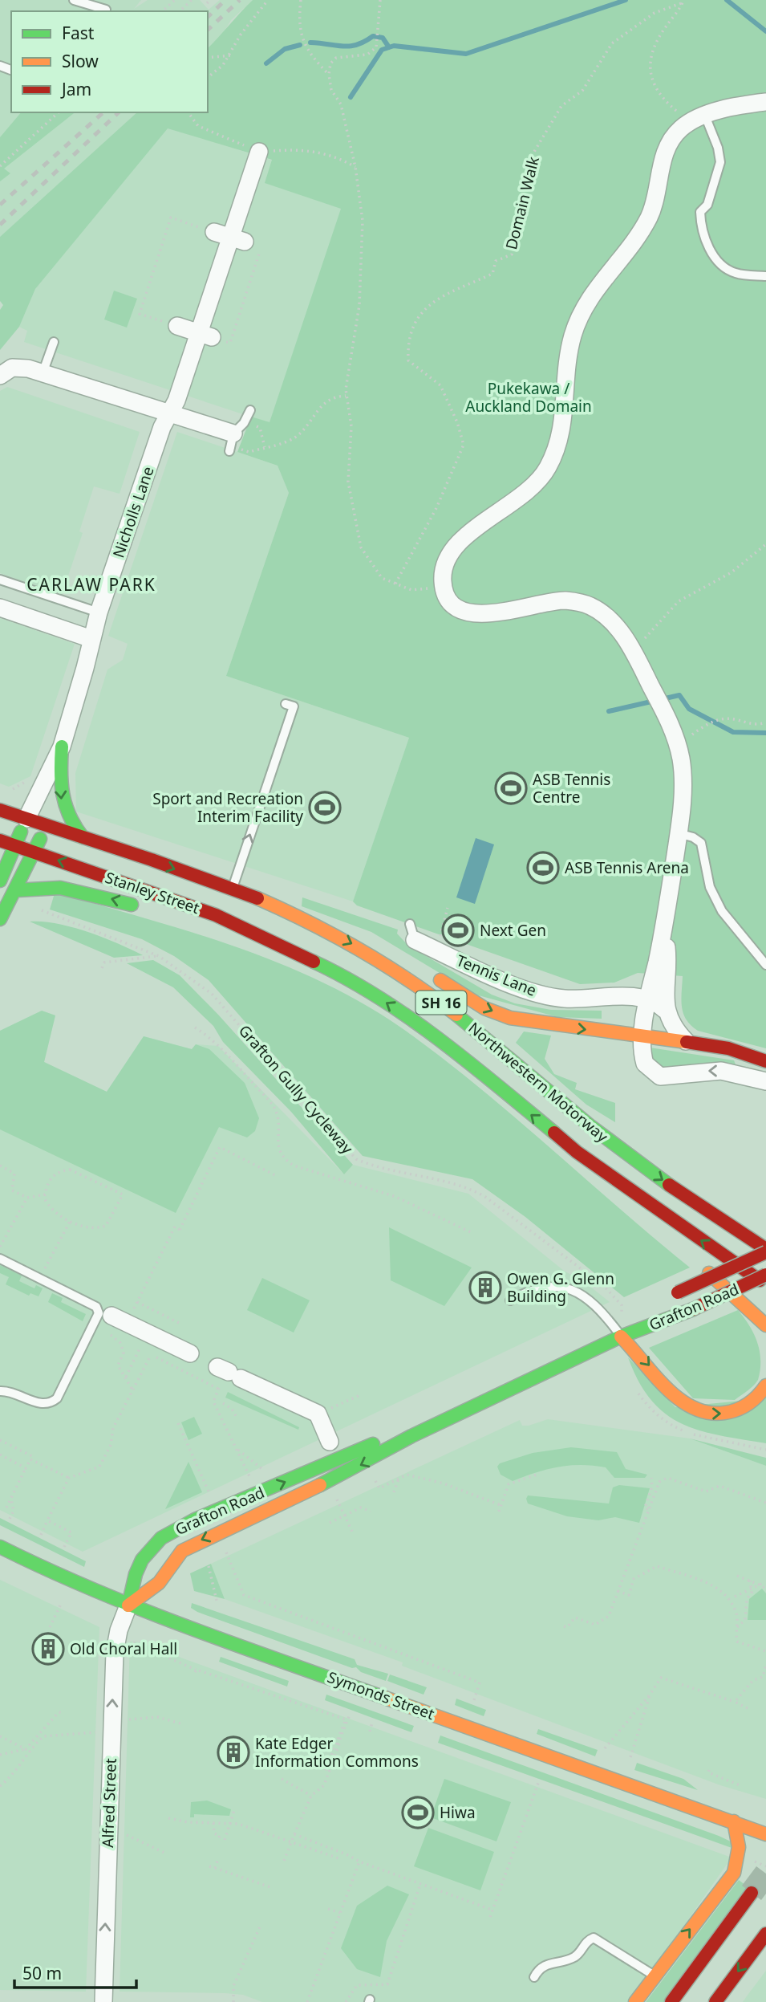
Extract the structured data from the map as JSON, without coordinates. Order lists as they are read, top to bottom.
{
  "streets": {
    "main road": [
      "Stanley Street",
      "SH 16",
      "Northwestern Motorway",
      "Grafton Road",
      "Symonds Street"
    ],
    "street": ["Nicholls Lane", "Tennis Lane", "Alfred Street"],
    "path": ["Domain Walk", "Grafton Gully Cycleway"]
  },
  "crossings": [
    ["Nicholls Lane", "Stanley Street"],
    ["Stanley Street", "Northwestern Motorway"],
    ["Northwestern Motorway", "Grafton Road"],
    ["Grafton Road", "Symonds Street"],
    ["Grafton Road", "Alfred Street"],
    ["Symonds Street", "Alfred Street"]
  ],
  "one_way": ["Alfred Street"],
  "districts": ["CARLAW PARK"],
  "parks": ["Pukekawa / Auckland Domain"],
  "places": {
    "sports": [
      "ASB Tennis Centre",
      "Sport and Recreation Interim Facility",
      "ASB Tennis Arena",
      "Next Gen",
      "Hiwa"
    ],
    "building": ["Owen G. Glenn Building", "Old Choral Hall", "Kate Edger Information Commons"]
  },
  "legend": ["Fast", "Slow", "Jam"],
  "scale_bar": "50 m"
}
